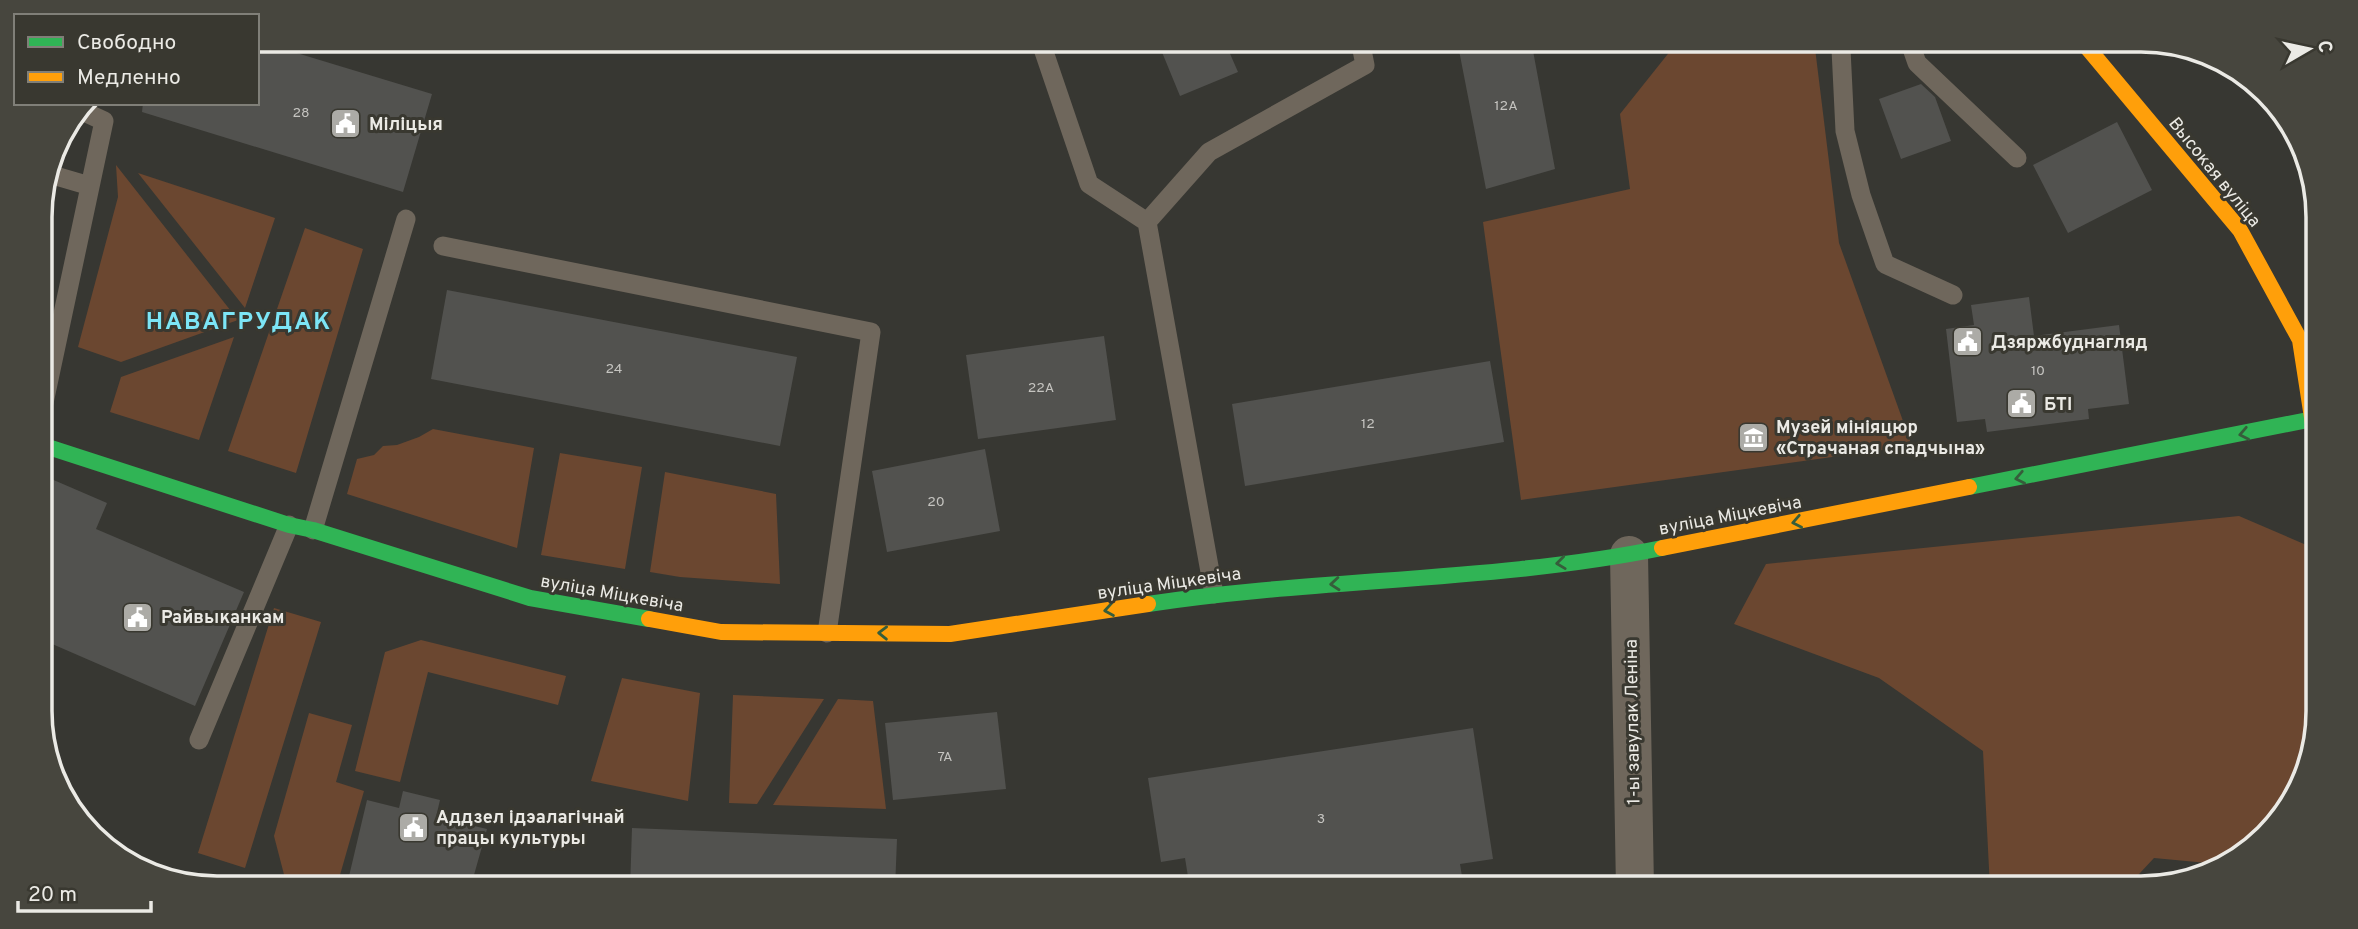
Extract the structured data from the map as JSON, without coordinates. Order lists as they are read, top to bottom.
{
  "streets": {
    "street": ["Высокая вуліца", "вуліца Міцкевіча", "1-ы завулак Леніна"]
  },
  "crossings": [
    ["вуліца Міцкевіча", "1-ы завулак Леніна"]
  ],
  "one_way": ["вуліца Міцкевіча"],
  "districts": ["НАВАГРУДАК"],
  "places": {
    "public building": [
      "Міліцыя",
      "Дзяржбуднагляд",
      "БТІ",
      "Райвыканкам",
      "Аддзел ідэалагічнай працы культуры"
    ],
    "museum": ["Музей мініяцюр «Страчаная спадчына»"]
  },
  "house_numbers": [
    "12А",
    "28",
    "24",
    "10",
    "22А",
    "12",
    "20",
    "7А",
    "3"
  ],
  "legend": ["Свободно", "Медленно"],
  "scale_bar": "20 m",
  "north": "right"
}
